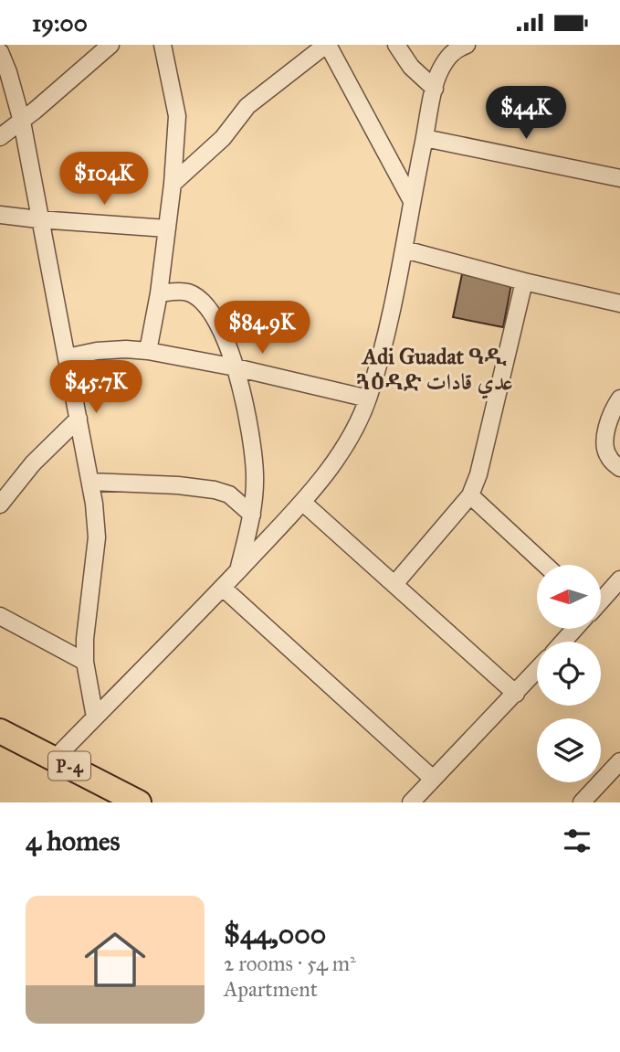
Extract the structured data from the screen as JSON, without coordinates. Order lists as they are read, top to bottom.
{
  "streets": {
    "highway": ["P-4"]
  },
  "districts": ["Adi Guadat ዓዲ ጓዕዳድ عدي قادات"],
  "north": "left",
  "page": {
    "status": "19:00",
    "price": [
      "$44K",
      "$104K",
      "$84.9K",
      "$45.7K"
    ],
    "heading": "4 homes",
    "list": [
      {
        "name": "$44,000",
        "note": "2 rooms · 54 m² · Apartment"
      }
    ]
  }
}
